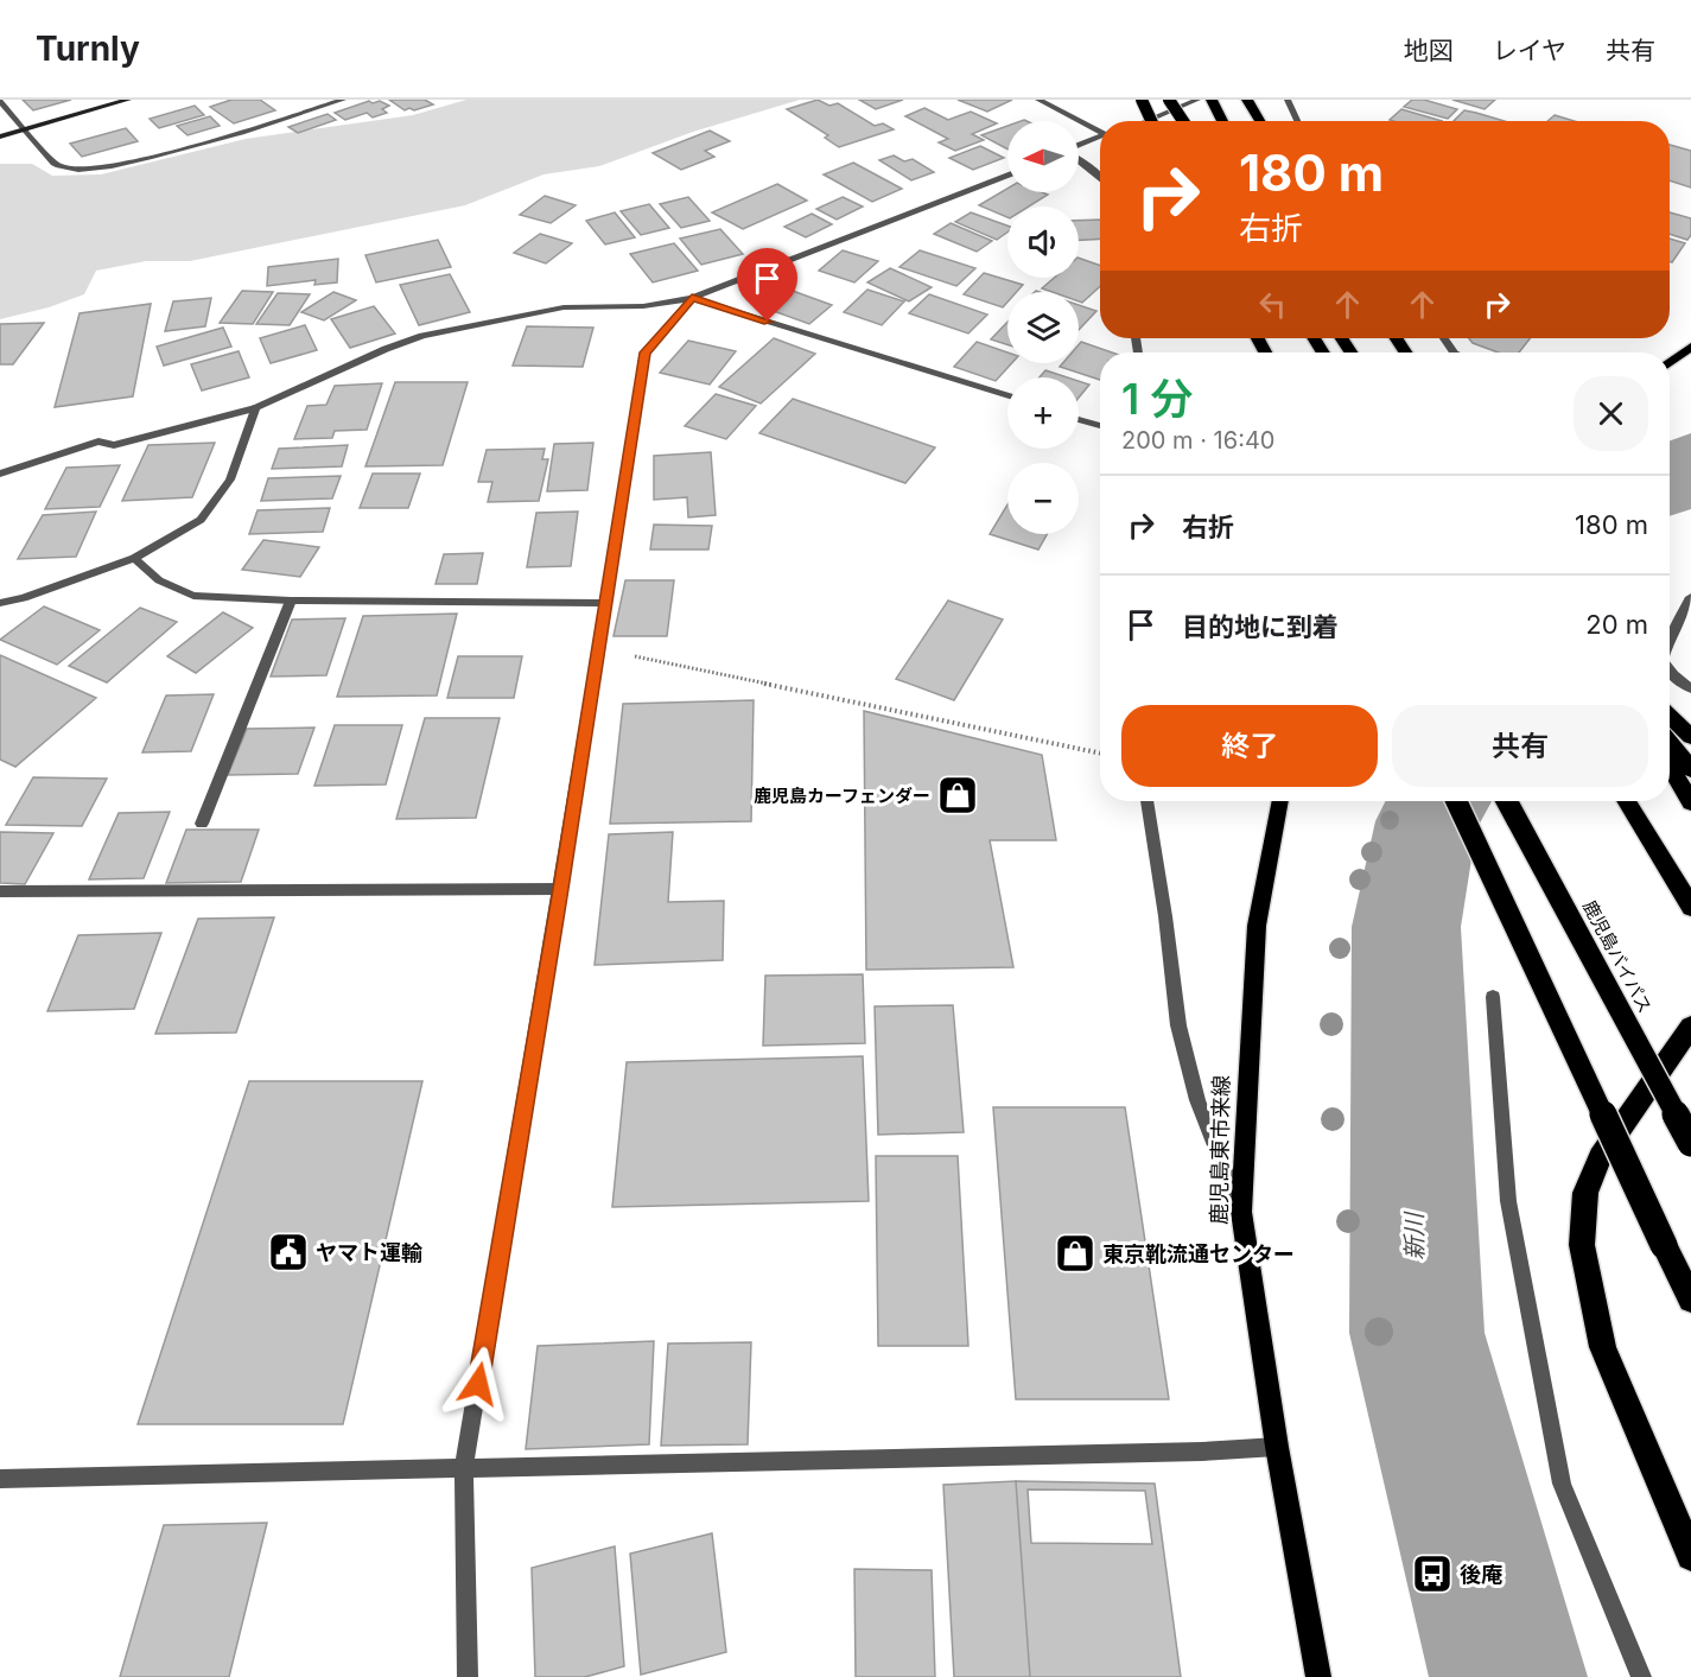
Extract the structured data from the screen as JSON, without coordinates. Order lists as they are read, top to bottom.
{
  "streets": {
    "highway": ["鹿児島バイパス"],
    "main road": ["鹿児島東市来線"]
  },
  "water": ["新川"],
  "places": {
    "shop": ["鹿児島カーフェンダー", "東京靴流通センター"],
    "public building": ["ヤマト運輸"],
    "bus stop": ["後庵"]
  },
  "north": "left",
  "page": {
    "header": "Turnly",
    "nav": ["地図", "レイヤ", "共有"],
    "map_buttons": ["+", "−"],
    "turn": ["180 m", "右折"],
    "heading": ["1 分", "200 m · 16:40"],
    "list": [
      {
        "name": "右折",
        "value": "180 m"
      },
      {
        "name": "目的地に到着",
        "value": "20 m"
      }
    ],
    "buttons": ["終了", "共有"]
  }
}
